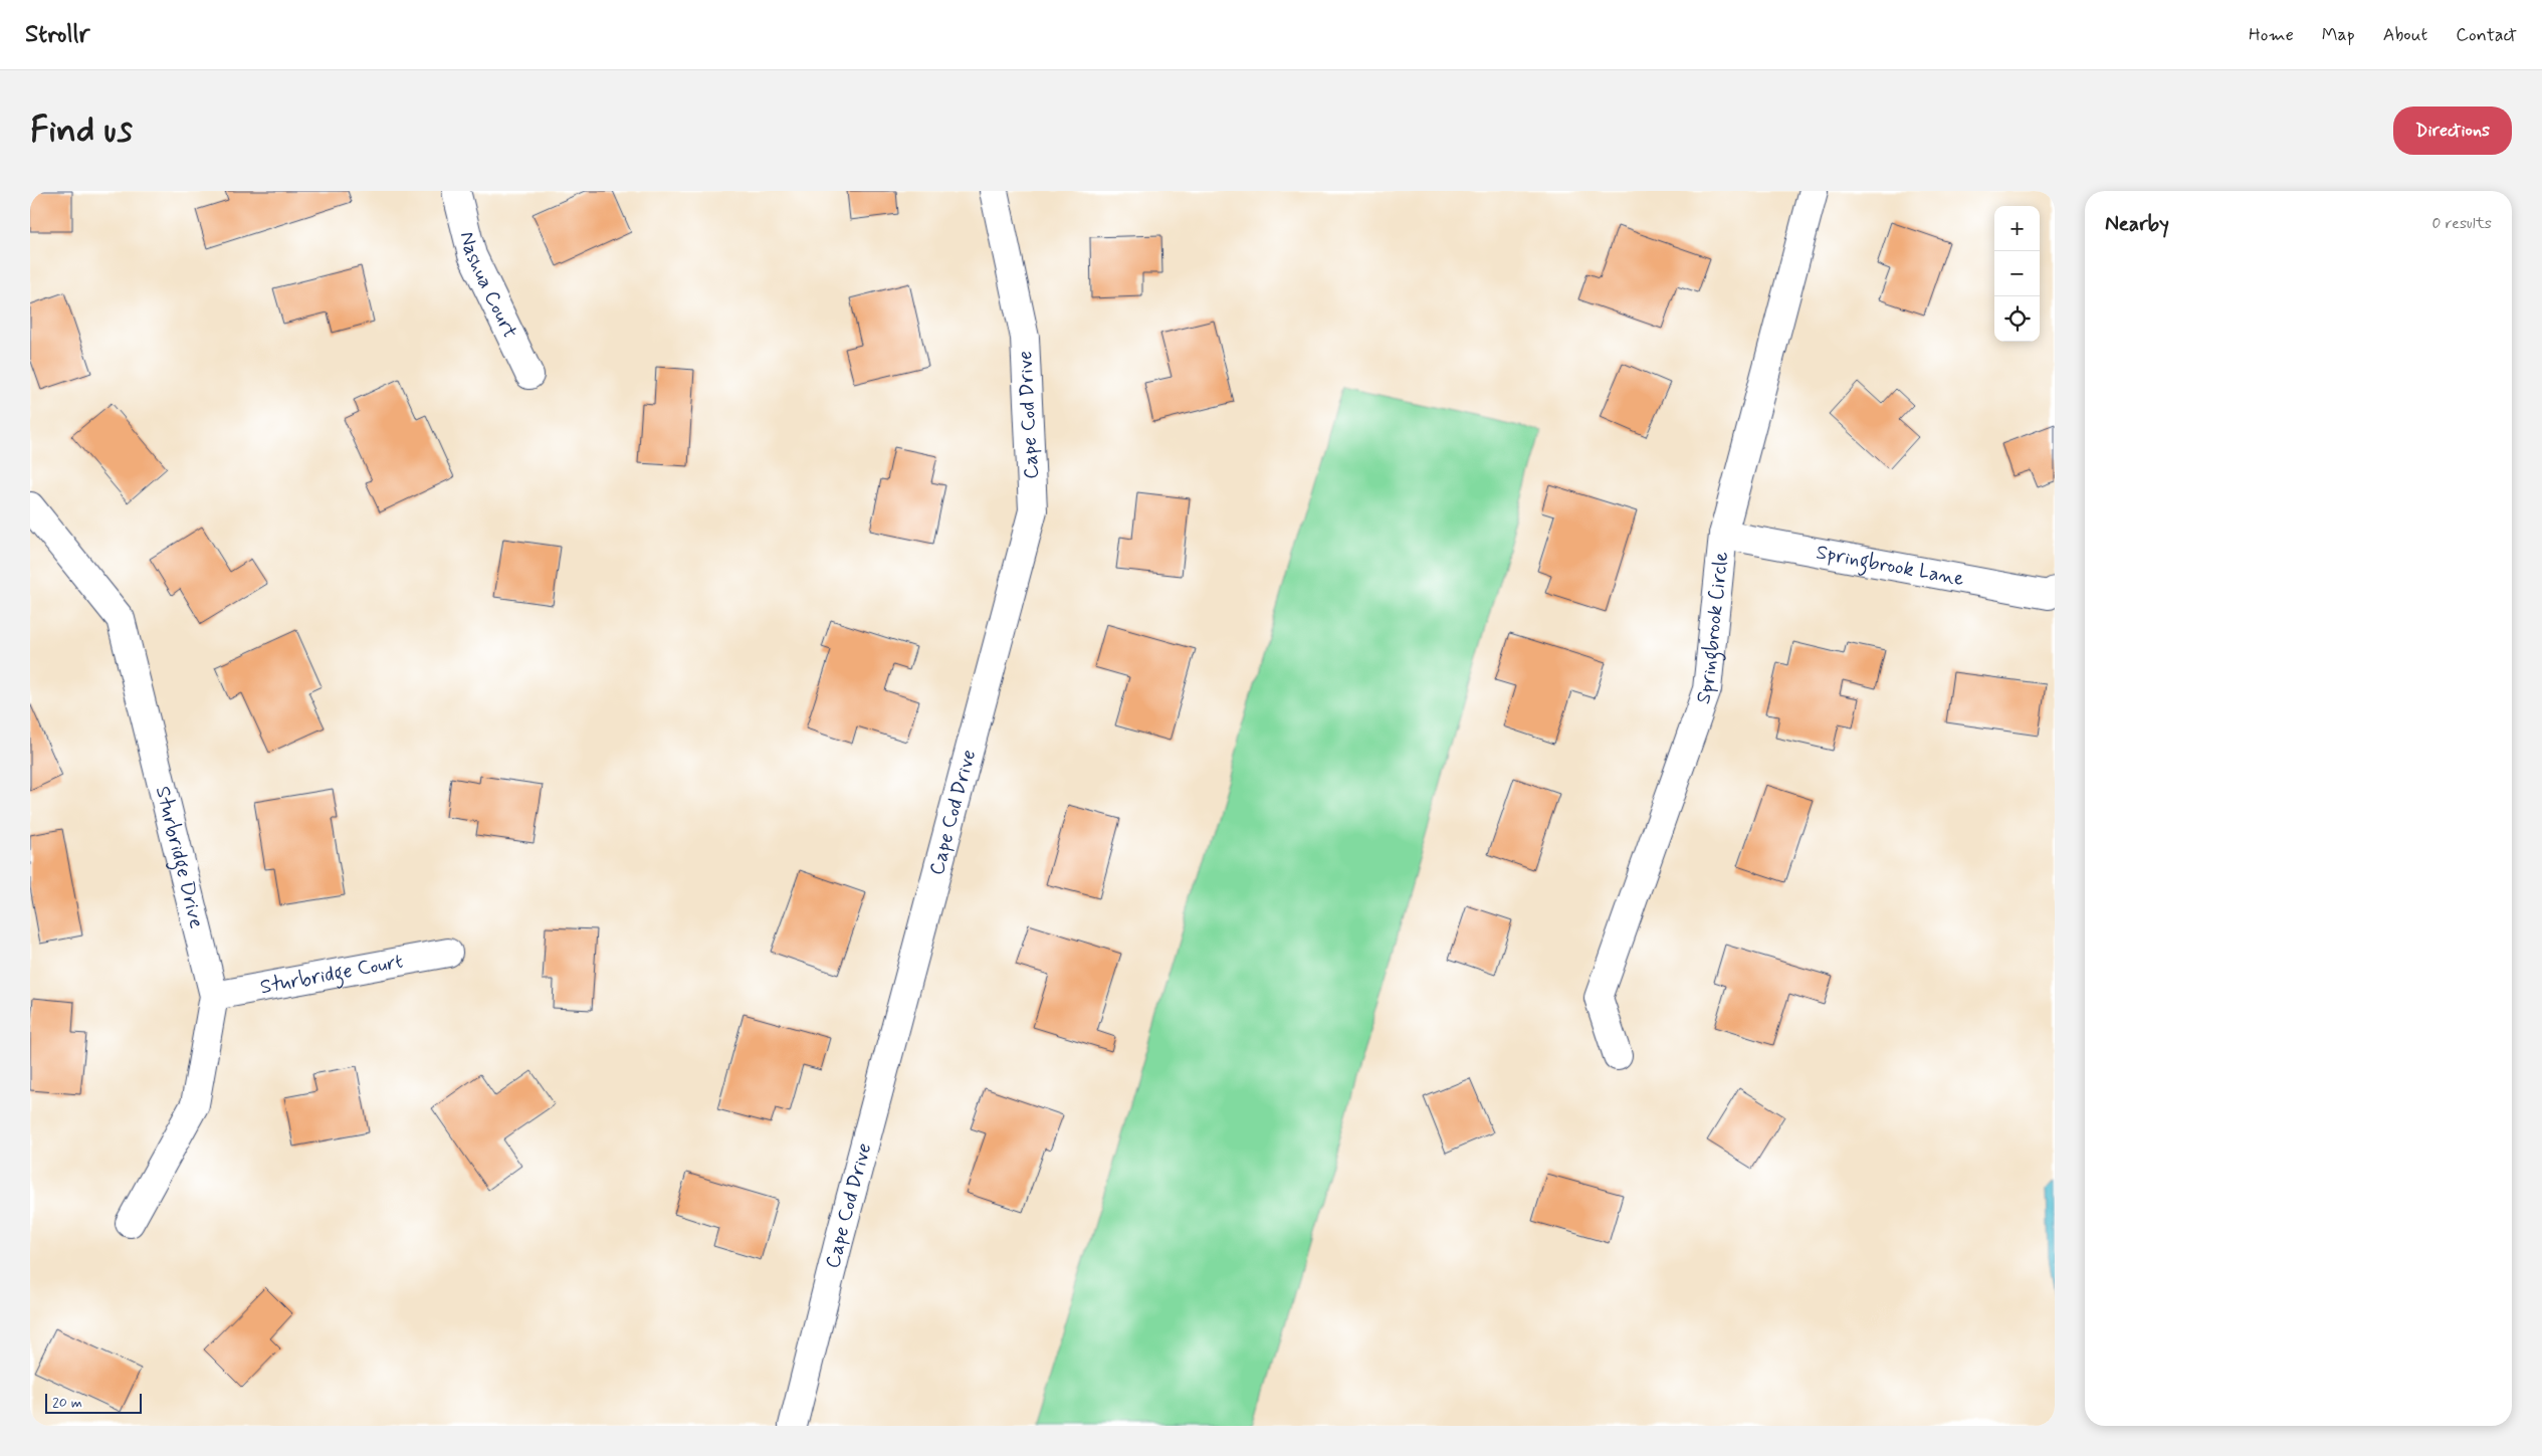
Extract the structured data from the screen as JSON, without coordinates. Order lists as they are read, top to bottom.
{
  "streets": {
    "street": [
      "Nashua Court",
      "Cape Cod Drive",
      "Springbrook Lane",
      "Springbrook Circle",
      "Sturbridge Drive",
      "Sturbridge Court"
    ]
  },
  "crossings": [
    ["Springbrook Lane", "Springbrook Circle"],
    ["Sturbridge Drive", "Sturbridge Court"]
  ],
  "scale_bar": "20 m",
  "page": {
    "header": "Strollr",
    "nav": [
      "Home",
      "Map",
      "About",
      "Contact"
    ],
    "buttons": "Directions",
    "title": "Find us",
    "heading": ["Nearby", "0 results"],
    "map_buttons": ["+", "−"],
    "scale": "20 m"
  }
}
